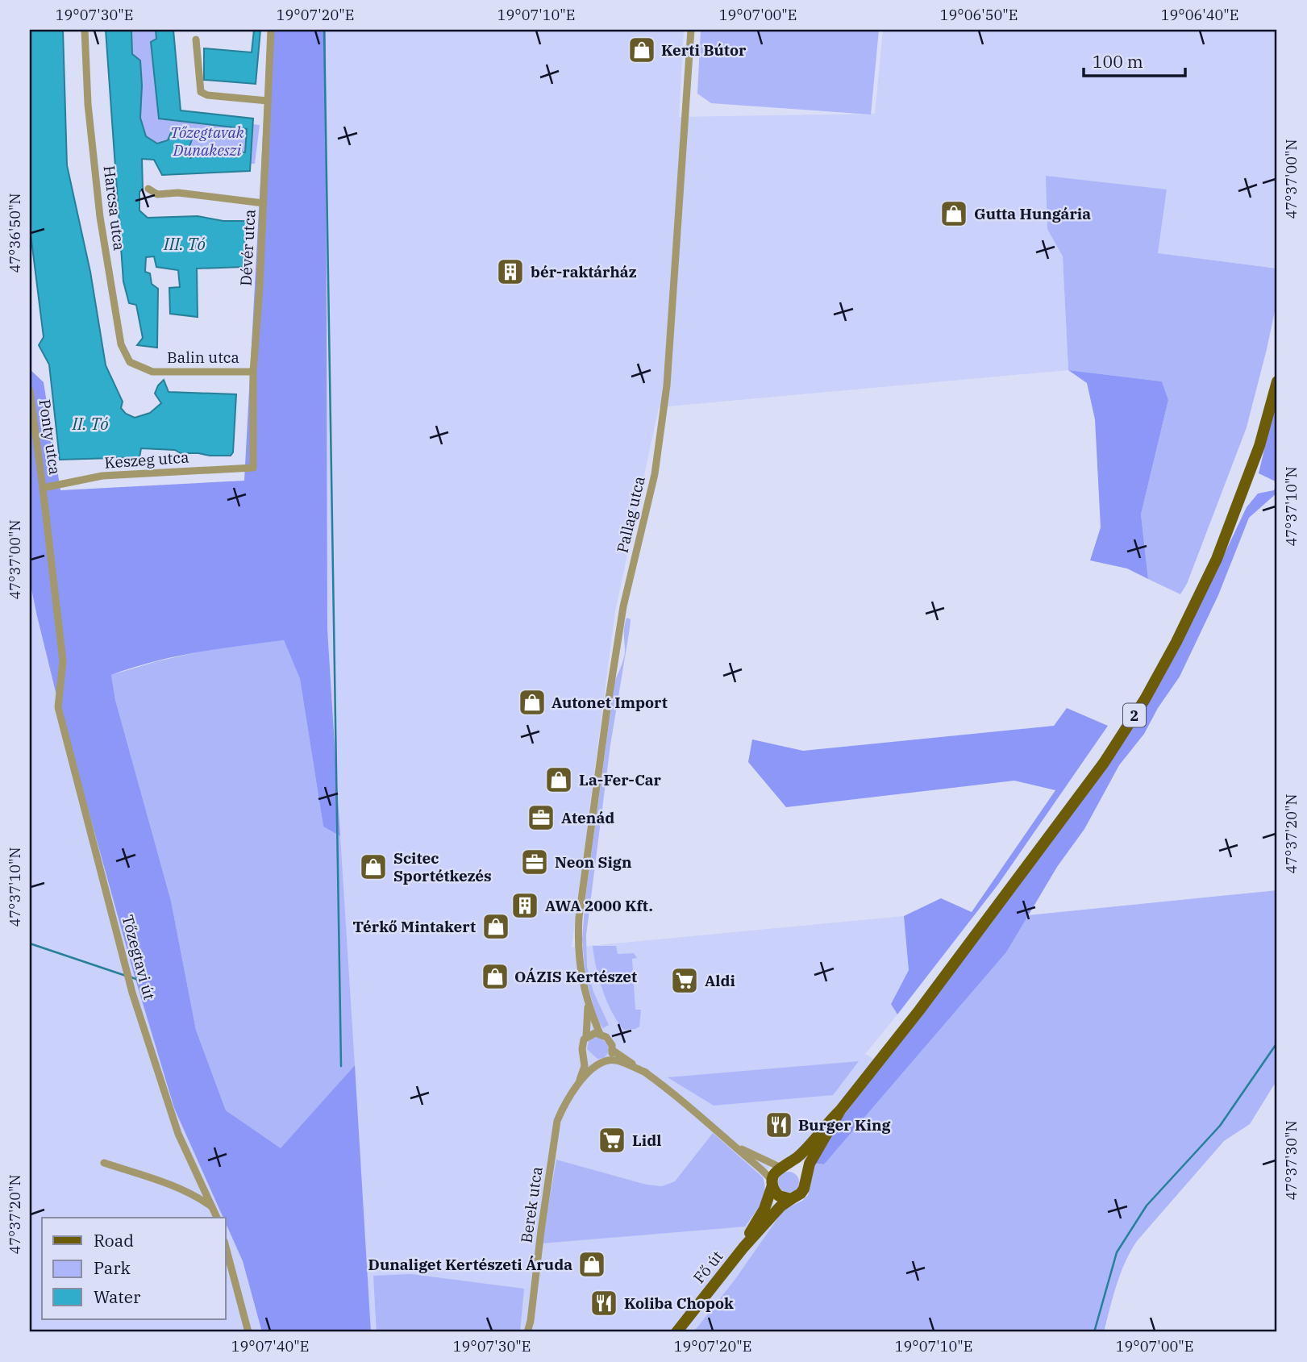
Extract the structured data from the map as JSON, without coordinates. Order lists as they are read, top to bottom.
{
  "streets": {
    "main road": ["2", "Fő út"],
    "street": [
      "Harcsa utca",
      "Dévér utca",
      "Balin utca",
      "Ponty utca",
      "Keszeg utca",
      "Pallag utca",
      "Tőzegtavi út",
      "Berek utca"
    ]
  },
  "crossings": [
    ["Harcsa utca", "Balin utca"],
    ["Dévér utca", "Balin utca"],
    ["Dévér utca", "Keszeg utca"],
    ["Ponty utca", "Keszeg utca"],
    ["Ponty utca", "Tőzegtavi út"],
    ["Pallag utca", "Berek utca"],
    ["2", "Fő út"]
  ],
  "water": ["III. Tó", "II. Tó"],
  "parks": ["Tőzegtavak Dunakeszi"],
  "places": {
    "shop": [
      "Kerti Bútor",
      "Gutta Hungária",
      "Autonet Import",
      "La-Fer-Car",
      "Scitec Sportétkezés",
      "Térkő Mintakert",
      "OÁZIS Kertészet",
      "Dunaliget Kertészeti Áruda"
    ],
    "building": ["bér-raktárház", "AWA 2000 Kft."],
    "office": ["Atenád", "Neon Sign"],
    "supermarket": ["Aldi", "Lidl"],
    "restaurant": ["Burger King", "Koliba Chopok"]
  },
  "legend": ["Road", "Park", "Water"],
  "scale_bar": "100 m",
  "coordinates": [
    "19°07'30\"E",
    "19°07'20\"E",
    "19°07'10\"E",
    "19°07'00\"E",
    "19°06'50\"E",
    "19°06'40\"E",
    "47°37'00\"N",
    "47°36'50\"N",
    "47°37'10\"N",
    "47°37'20\"N",
    "47°37'30\"N",
    "19°07'40\"E"
  ]
}
